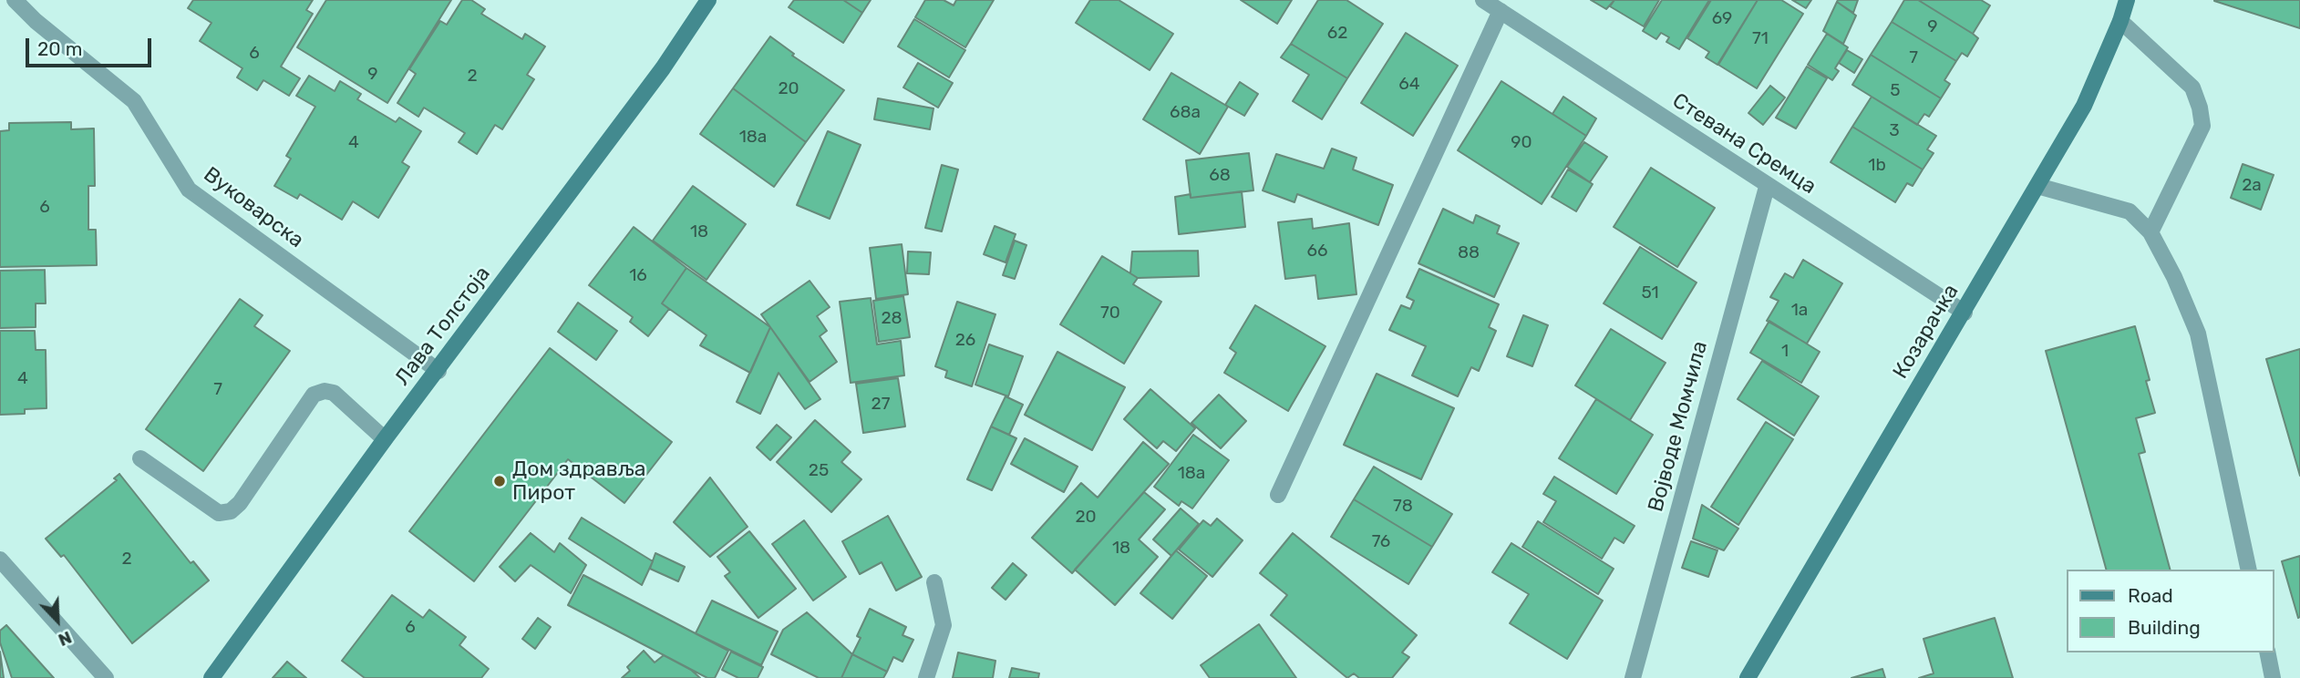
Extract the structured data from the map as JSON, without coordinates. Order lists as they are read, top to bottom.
{
  "streets": {
    "street": [
      "Стевана Сремца",
      "Вуковарска",
      "Лава Толстоја",
      "Козарачка",
      "Војводе Момчила"
    ]
  },
  "crossings": [
    ["Стевана Сремца", "Козарачка"],
    ["Стевана Сремца", "Војводе Момчила"],
    ["Вуковарска", "Лава Толстоја"]
  ],
  "places": ["Дом здравља Пирот"],
  "house_numbers": [
    "69",
    "9",
    "62",
    "71",
    "6",
    "7",
    "9",
    "2",
    "64",
    "20",
    "5",
    "68a",
    "3",
    "18a",
    "4",
    "90",
    "1b",
    "68",
    "2a",
    "6",
    "18",
    "66",
    "88",
    "16",
    "51",
    "1a",
    "70",
    "28",
    "26",
    "1",
    "4",
    "7",
    "27",
    "25",
    "18a",
    "78",
    "20",
    "76",
    "18",
    "2",
    "6"
  ],
  "legend": ["Road", "Building"],
  "scale_bar": "20 m",
  "north": "bottom right"
}
